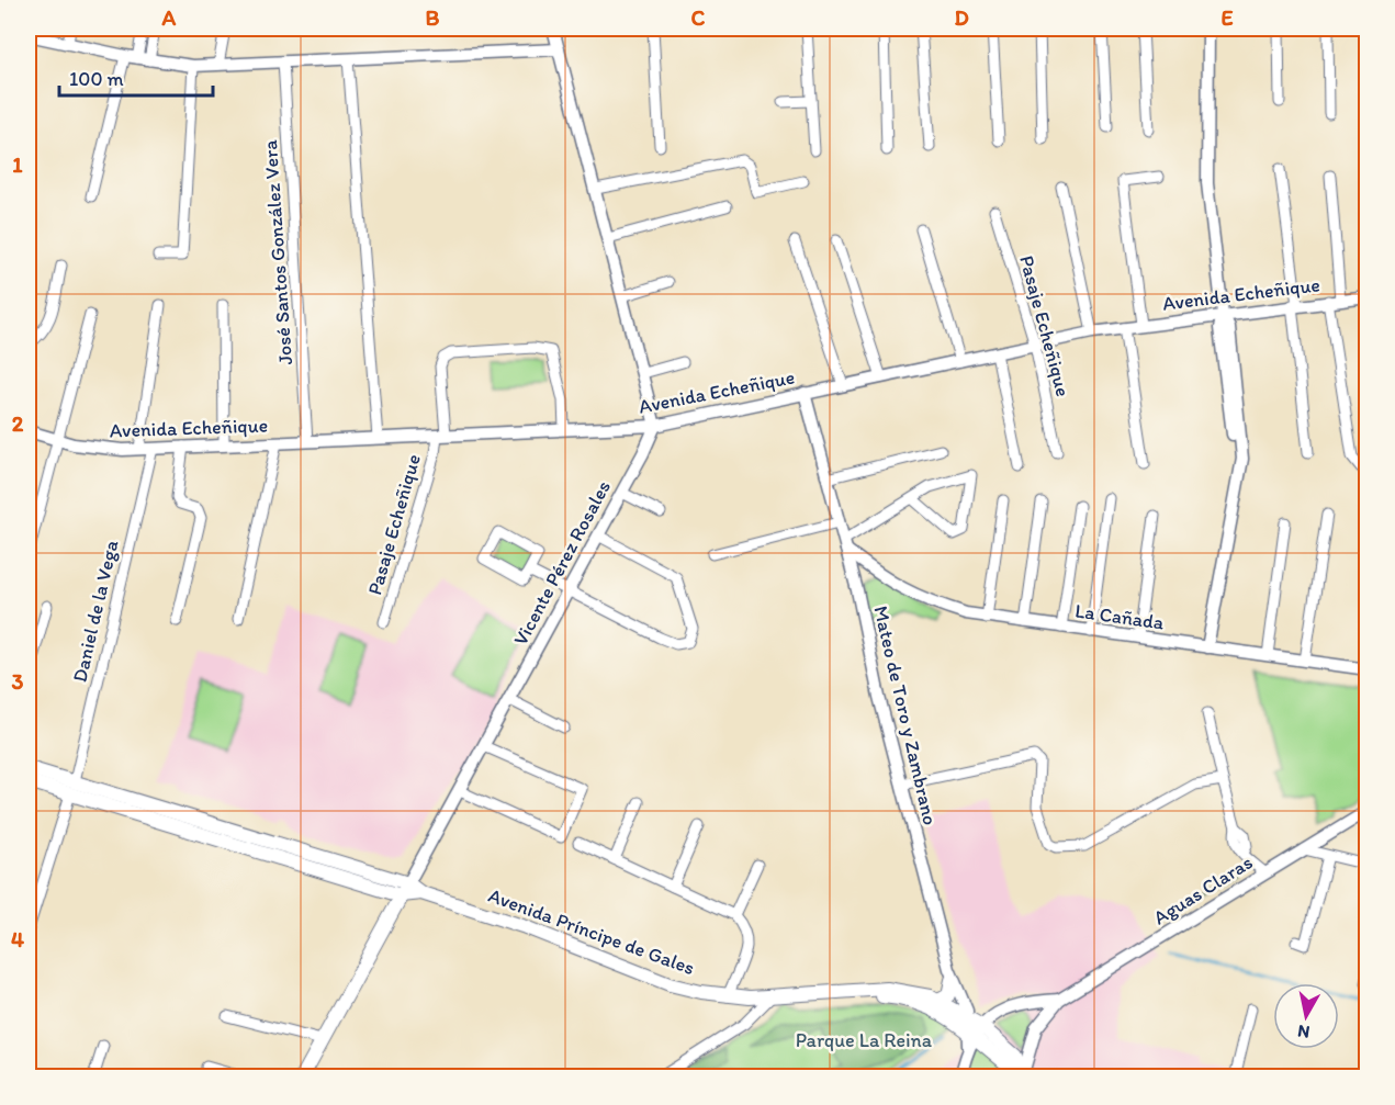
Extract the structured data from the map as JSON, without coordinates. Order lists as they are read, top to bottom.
{
  "streets": {
    "main road": ["Vicente Pérez Rosales", "Avenida Príncipe de Gales"],
    "street": [
      "José Santos González Vera",
      "Avenida Echeñique",
      "Pasaje Echeñique",
      "Daniel de la Vega",
      "La Cañada",
      "Mateo de Toro y Zambrano",
      "Aguas Claras"
    ]
  },
  "crossings": [
    ["José Santos González Vera", "Avenida Echeñique"],
    ["Avenida Echeñique", "Pasaje Echeñique"],
    ["Avenida Echeñique", "Vicente Pérez Rosales"],
    ["Avenida Echeñique", "Daniel de la Vega"],
    ["Avenida Echeñique", "Mateo de Toro y Zambrano"],
    ["Vicente Pérez Rosales", "Avenida Príncipe de Gales"],
    ["Daniel de la Vega", "Avenida Príncipe de Gales"],
    ["La Cañada", "Mateo de Toro y Zambrano"],
    ["Mateo de Toro y Zambrano", "Aguas Claras"],
    ["Mateo de Toro y Zambrano", "Avenida Príncipe de Gales"],
    ["Aguas Claras", "Avenida Príncipe de Gales"]
  ],
  "parks": ["Parque La Reina"],
  "scale_bar": "100 m",
  "north": "bottom",
  "grid": {
    "columns": [
      "A",
      "B",
      "C",
      "D",
      "E"
    ],
    "rows": [
      "1",
      "2",
      "3",
      "4"
    ]
  }
}
